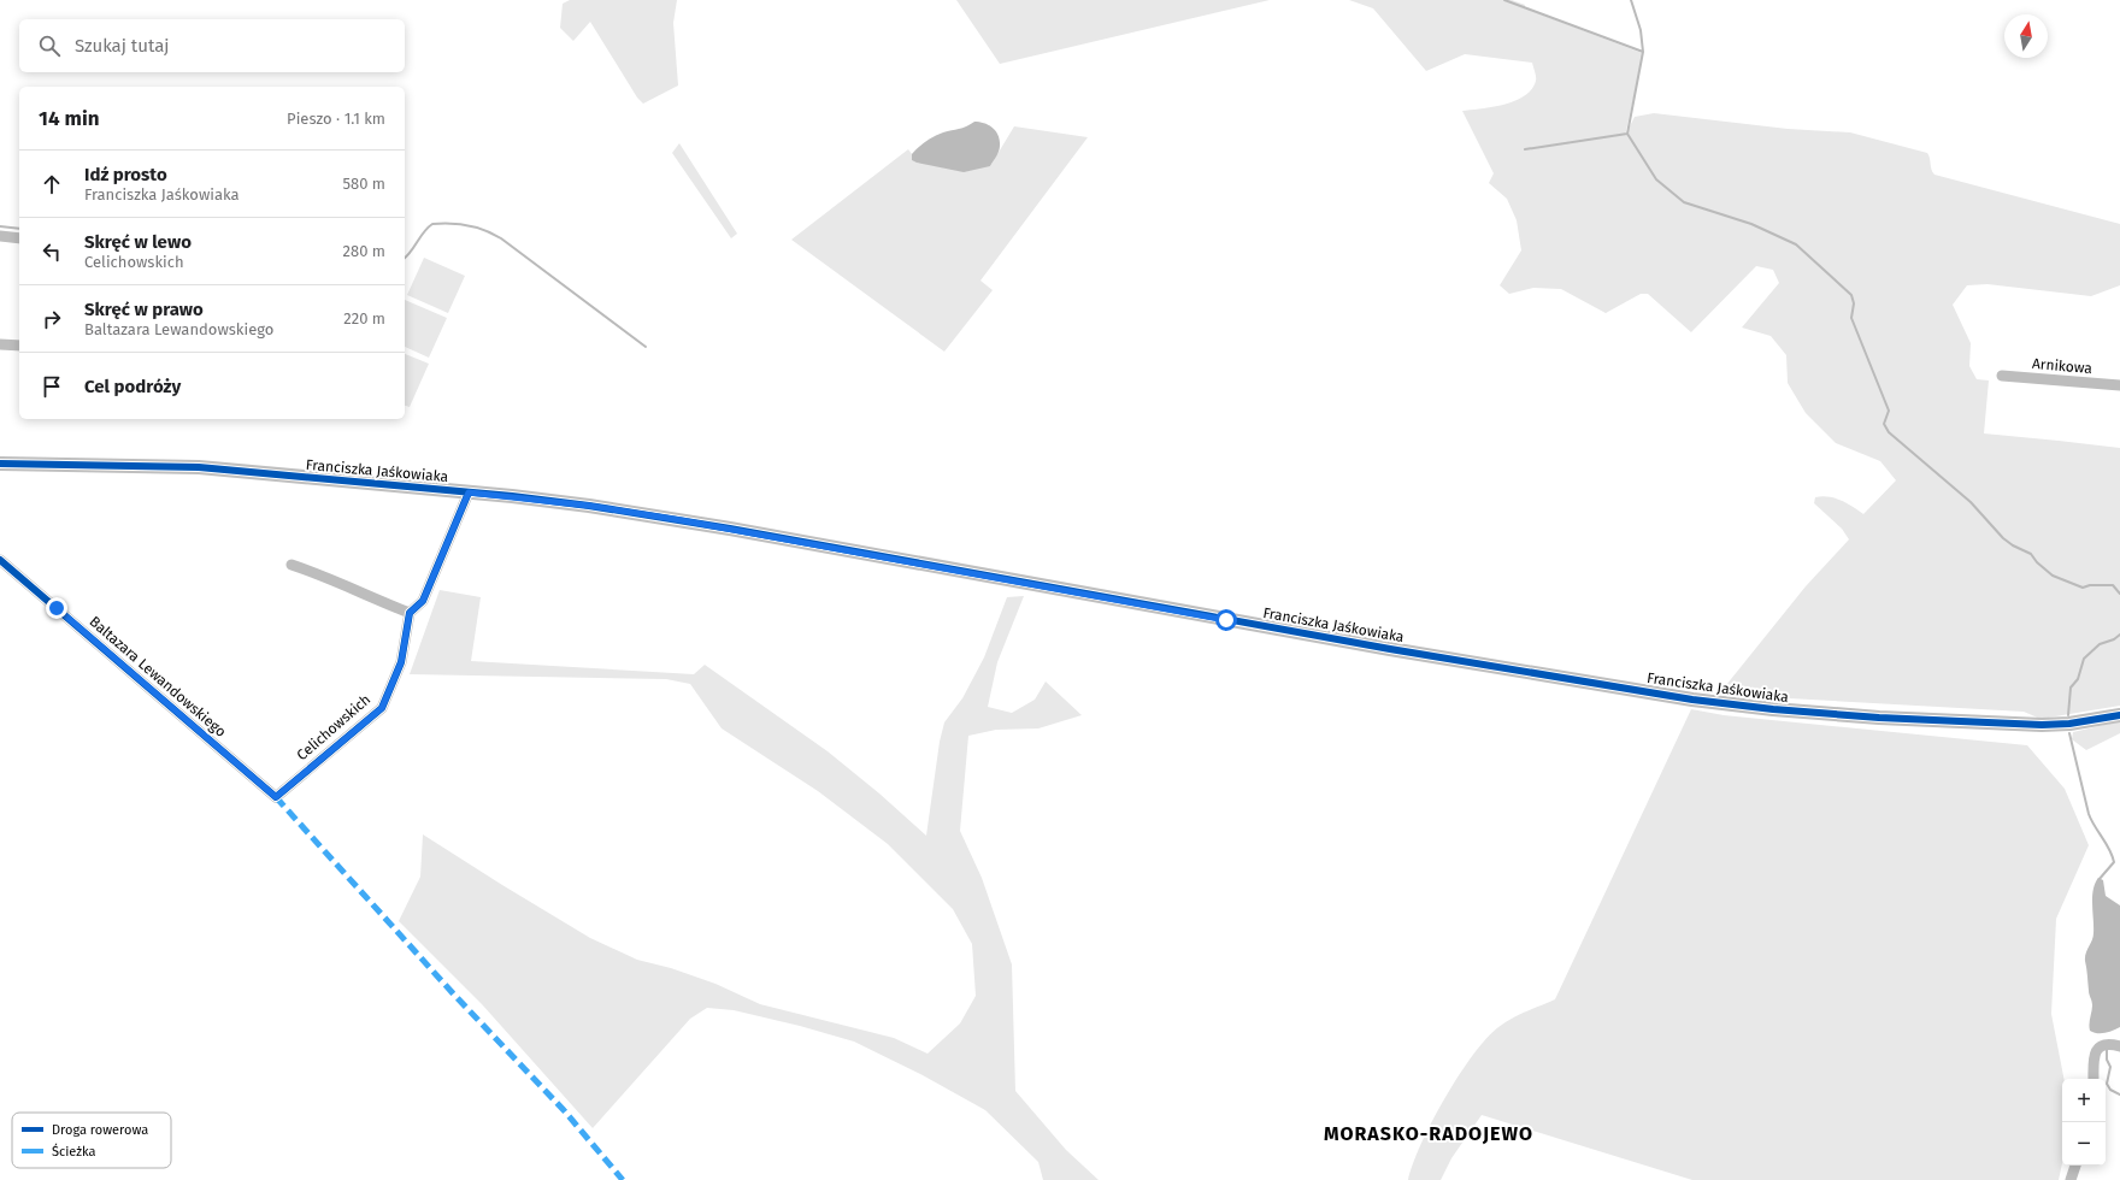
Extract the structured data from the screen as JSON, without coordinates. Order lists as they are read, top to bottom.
{
  "streets": {
    "street": [
      "Arnikowa",
      "Franciszka Jaśkowiaka",
      "Baltazara Lewandowskiego",
      "Celichowskich"
    ]
  },
  "crossings": [
    ["Baltazara Lewandowskiego", "Celichowskich"]
  ],
  "districts": ["MORASKO-RADOJEWO"],
  "legend": ["Droga rowerowa", "Ścieżka"],
  "north": "top",
  "page": {
    "search": "Szukaj tutaj",
    "heading": ["14 min", "Pieszo · 1.1 km"],
    "list": [
      ["Idź prosto", "Franciszka Jaśkowiaka", "580 m"],
      ["Skręć w lewo", "Celichowskich", "280 m"],
      ["Skręć w prawo", "Baltazara Lewandowskiego", "220 m"],
      "Cel podróży"
    ],
    "map_buttons": ["+", "−"]
  }
}
